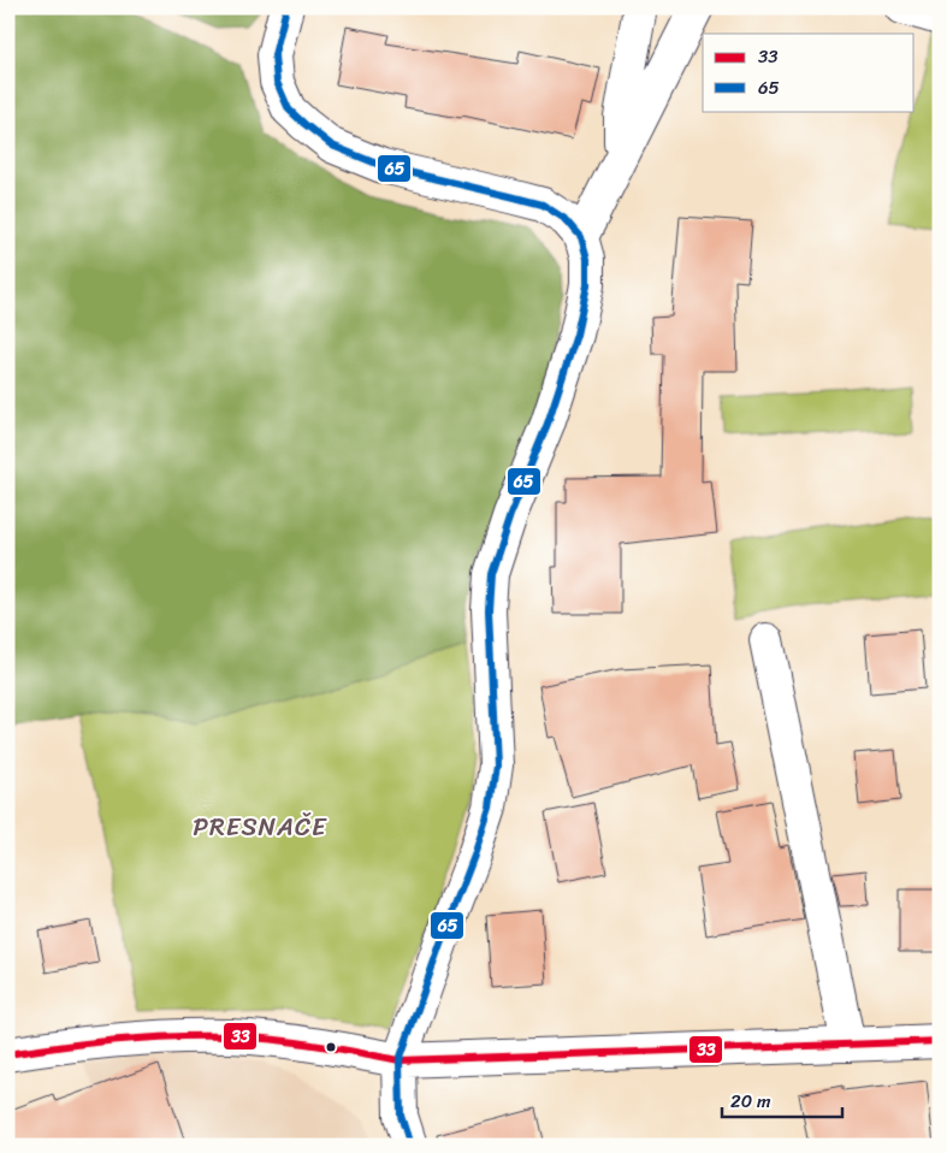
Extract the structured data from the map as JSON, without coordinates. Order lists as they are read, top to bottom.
{
  "districts": ["PRESNAČE"],
  "lines": ["transit line 65", "transit line 33"],
  "legend": ["33", "65"],
  "scale_bar": "20 m"
}
